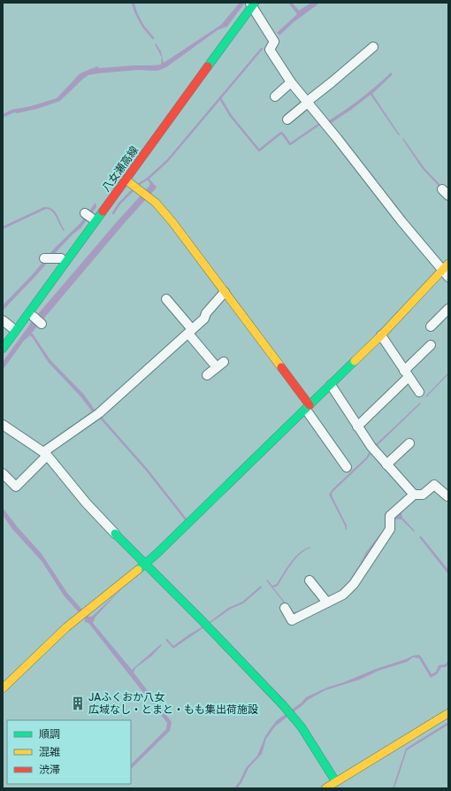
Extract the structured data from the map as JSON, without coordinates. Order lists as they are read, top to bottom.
{
  "streets": {
    "street": ["八女瀬高線"]
  },
  "places": {
    "building": ["JAふくおか八女 広域なし・とまと・もも集出荷施設"]
  },
  "legend": ["順調", "混雑", "渋滞"]
}
